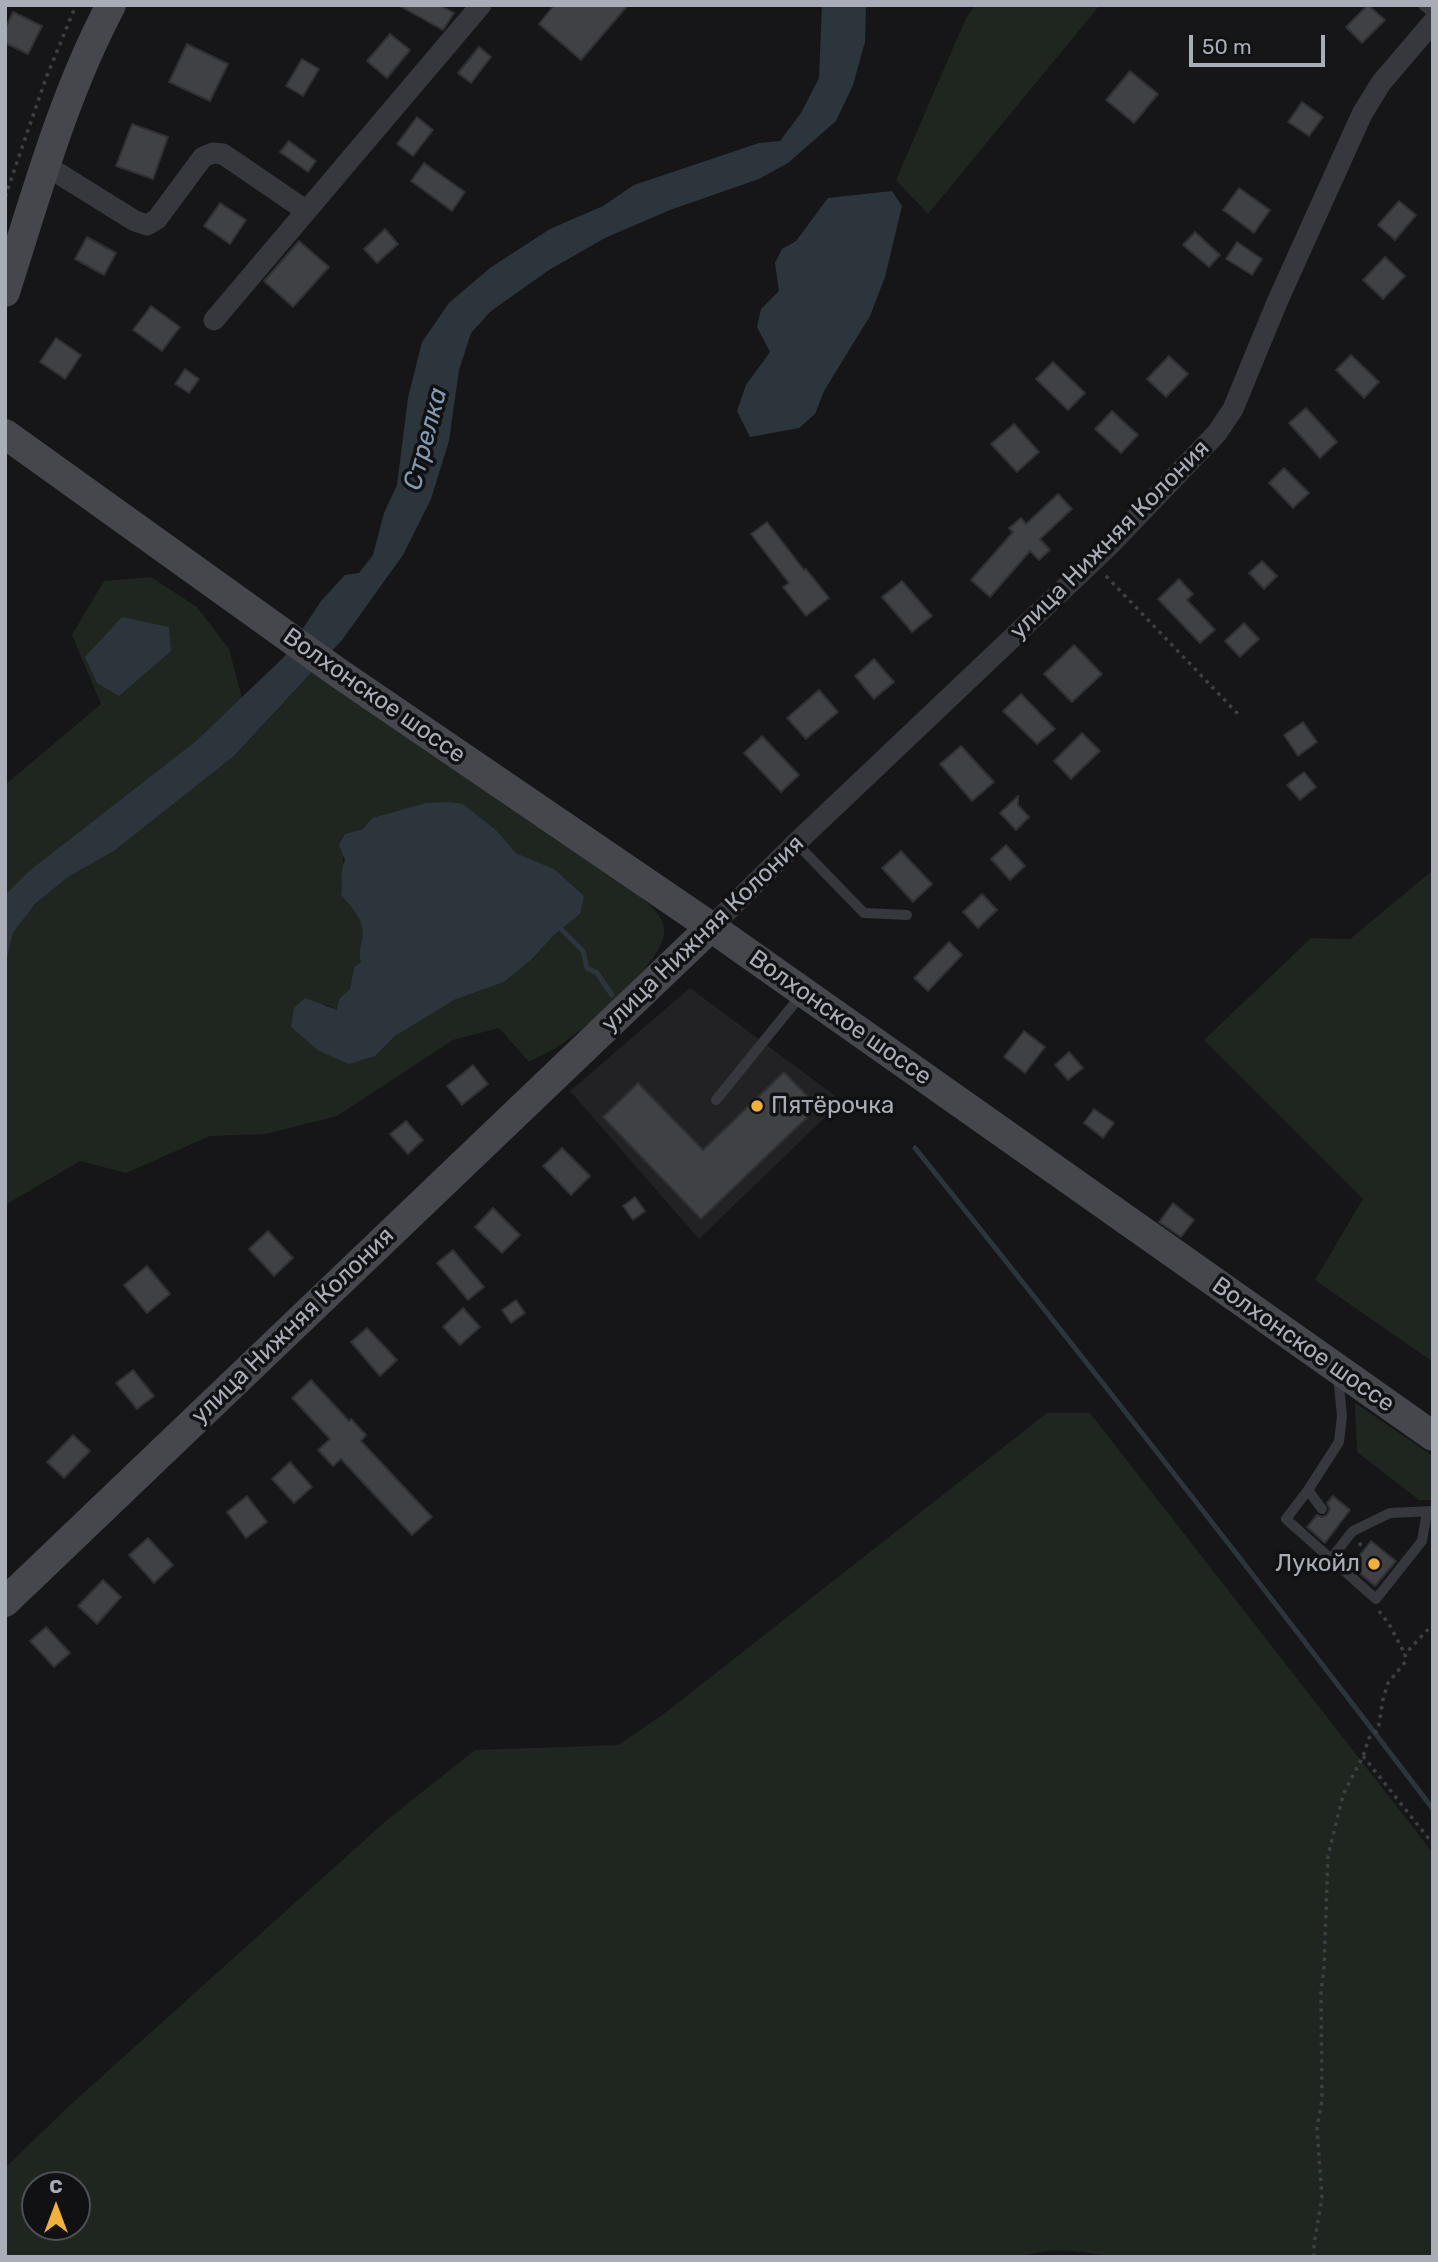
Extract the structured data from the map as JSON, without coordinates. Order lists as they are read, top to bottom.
{
  "streets": {
    "main road": ["улица Нижняя Колония", "Волхонское шоссе"]
  },
  "crossings": [
    ["улица Нижняя Колония", "Волхонское шоссе"]
  ],
  "water": ["Стрелка"],
  "places": ["Пятёрочка", "Лукойл"],
  "scale_bar": "50 m",
  "north": "top"
}
